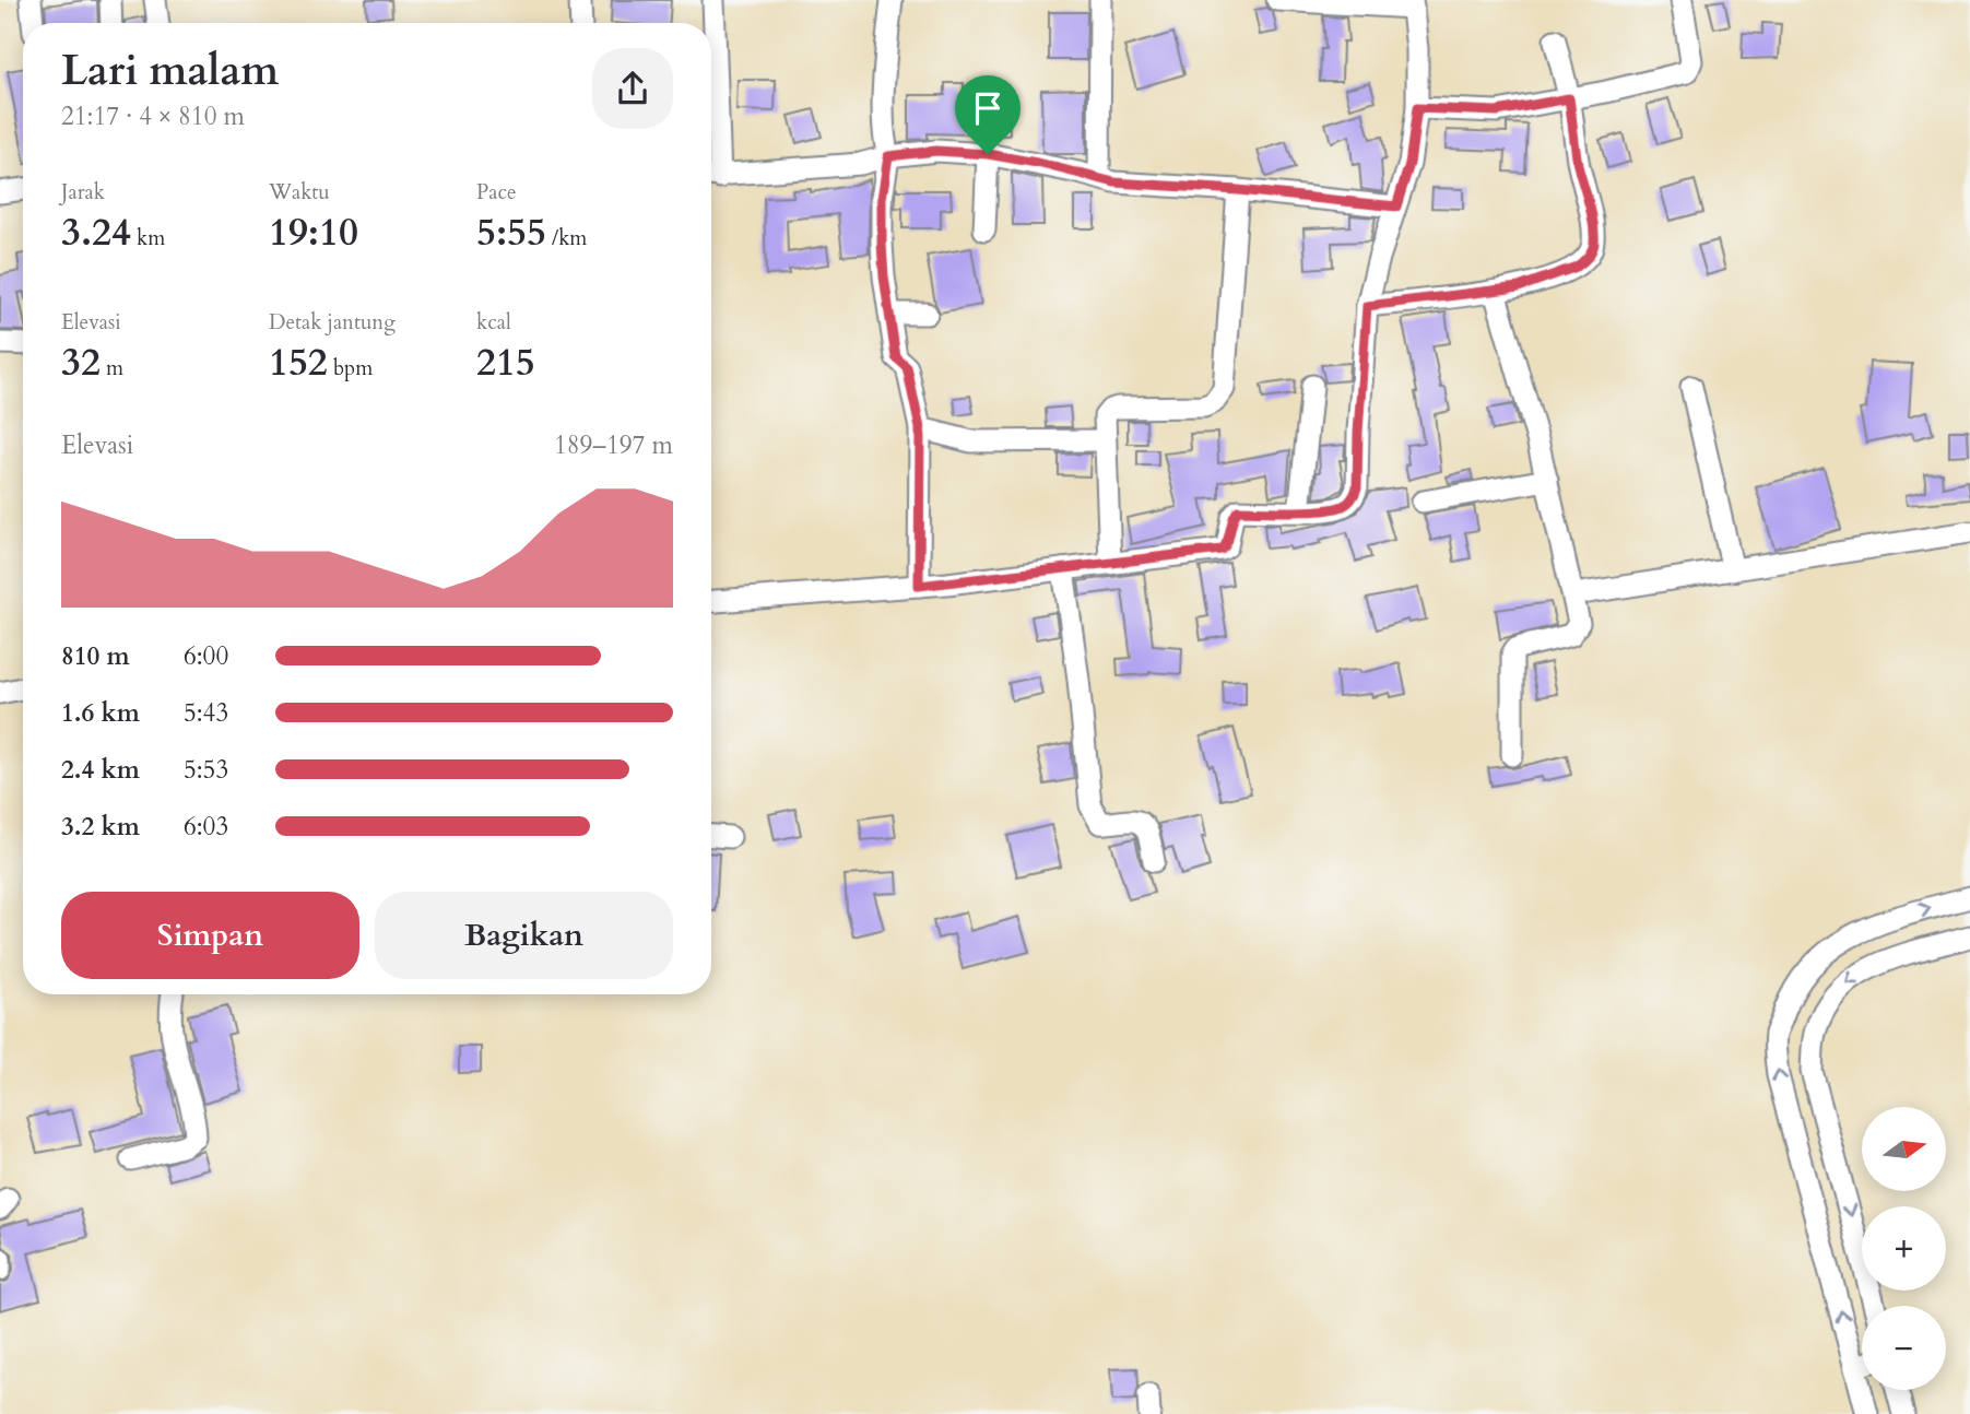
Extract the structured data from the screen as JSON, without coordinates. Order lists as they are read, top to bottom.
{
  "north": "right",
  "page": {
    "heading": ["Lari malam", "21:17 · 4 × 810 m"],
    "stats": [
      ["Jarak", "3.24 km"],
      ["Waktu", "19:10"],
      ["Pace", "5:55 /km"],
      ["Elevasi", "32 m"],
      ["Detak jantung", "152 bpm"],
      ["kcal", "215"]
    ],
    "chart": ["Elevasi", "189–197 m"],
    "list": [
      {
        "name": "810 m",
        "note": "6:00"
      },
      {
        "name": "1.6 km",
        "note": "5:43"
      },
      {
        "name": "2.4 km",
        "note": "5:53"
      },
      {
        "name": "3.2 km",
        "note": "6:03"
      }
    ],
    "buttons": ["Simpan", "Bagikan"],
    "map_buttons": ["+", "−"]
  }
}
